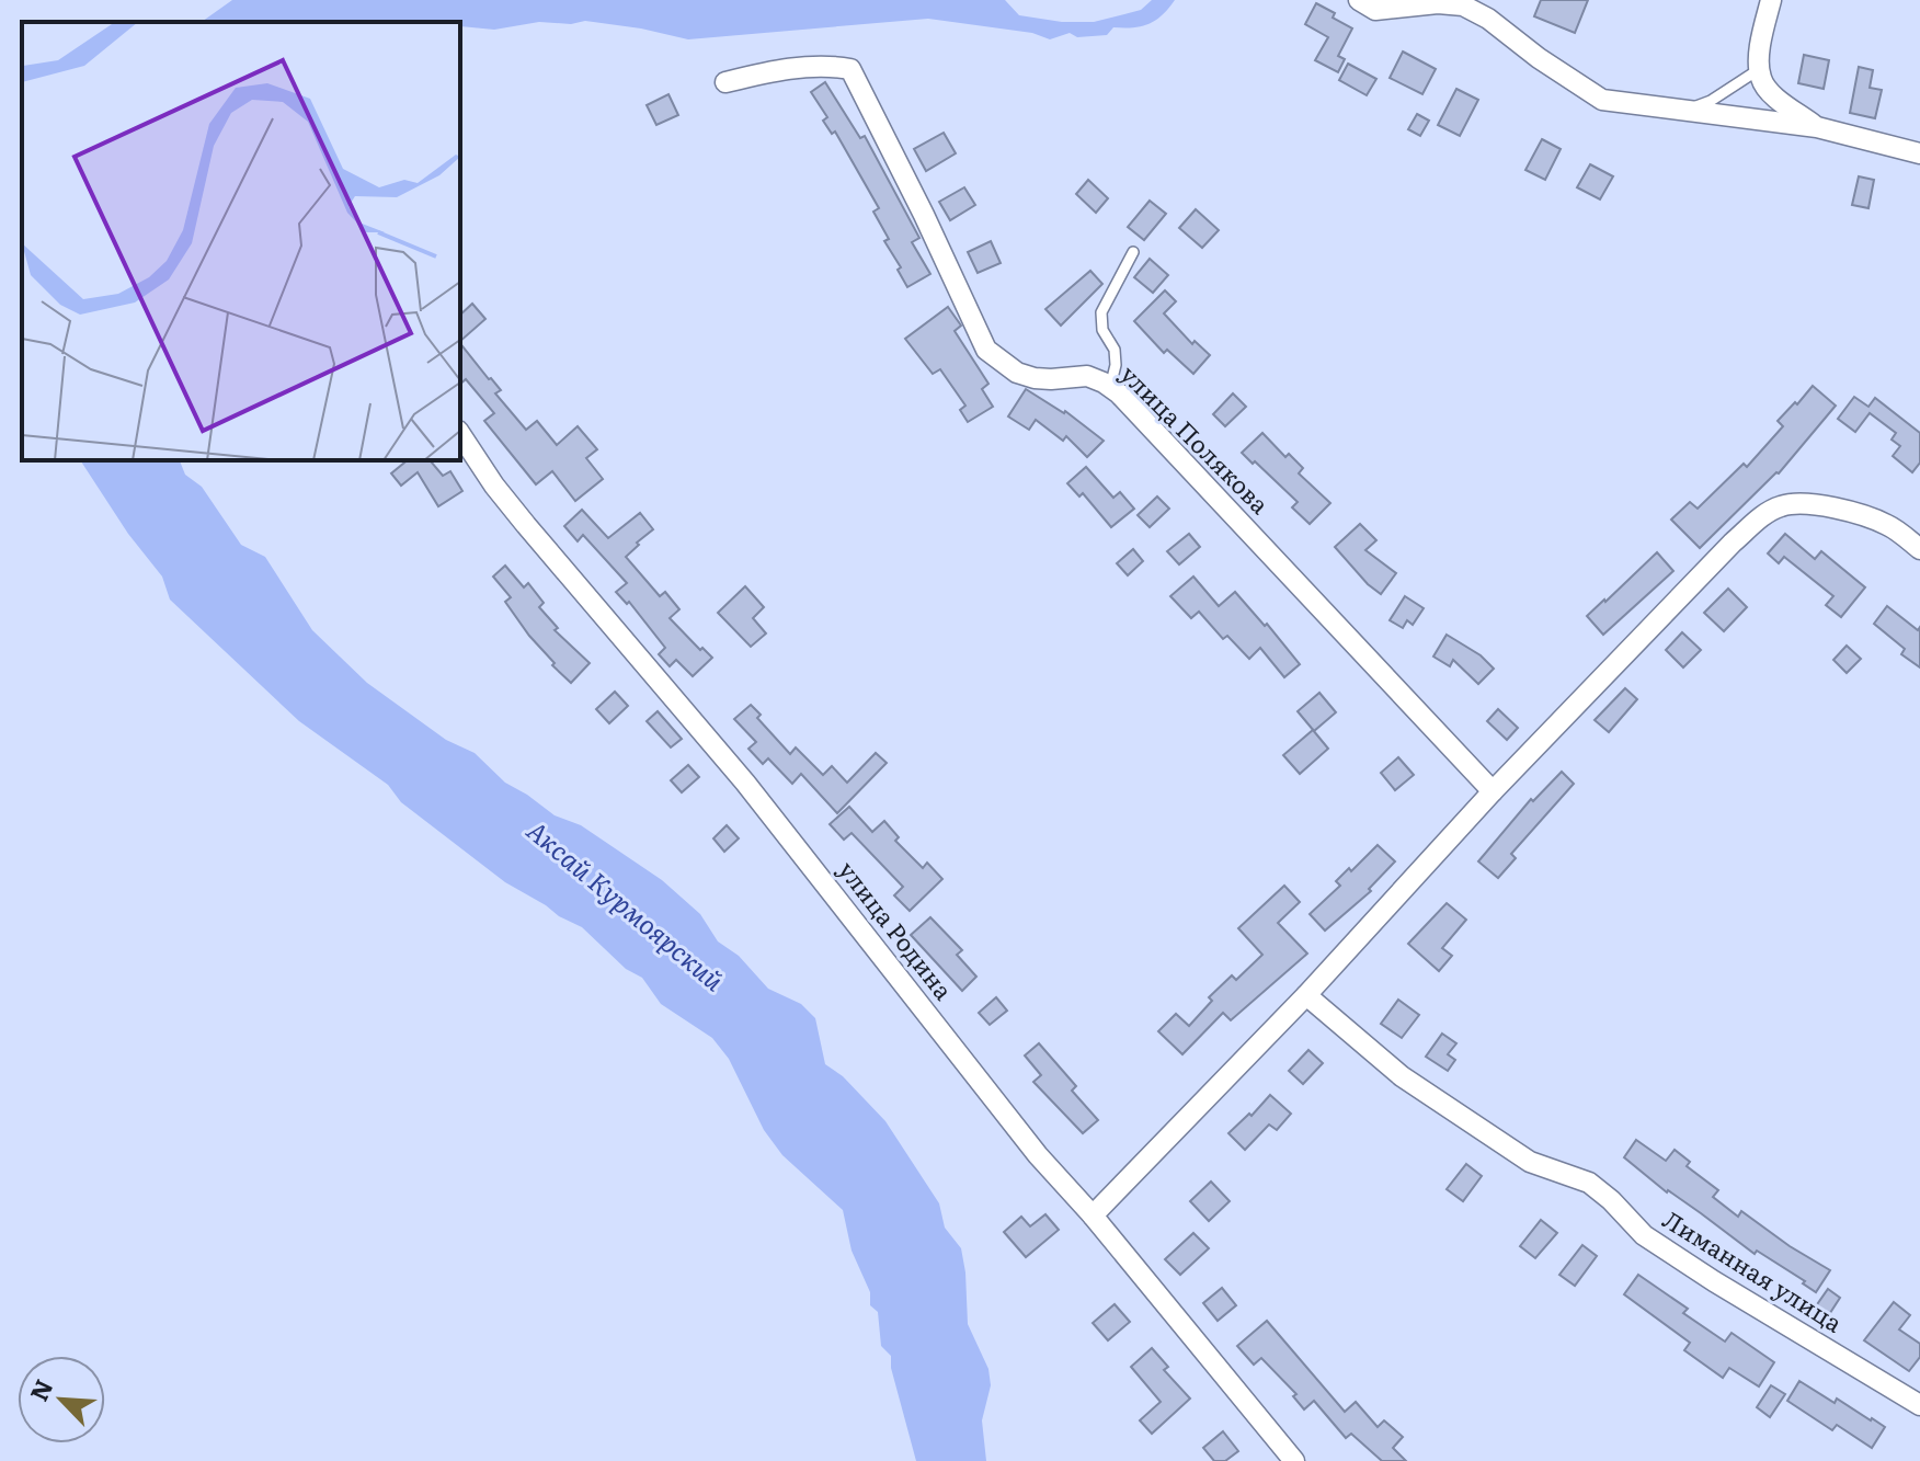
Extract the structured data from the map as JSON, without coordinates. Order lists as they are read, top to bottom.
{
  "streets": {
    "street": ["улица Полякова", "улица Родина", "Лиманная улица"]
  },
  "water": ["Аксай Курмоярский"],
  "north": "top left"
}
